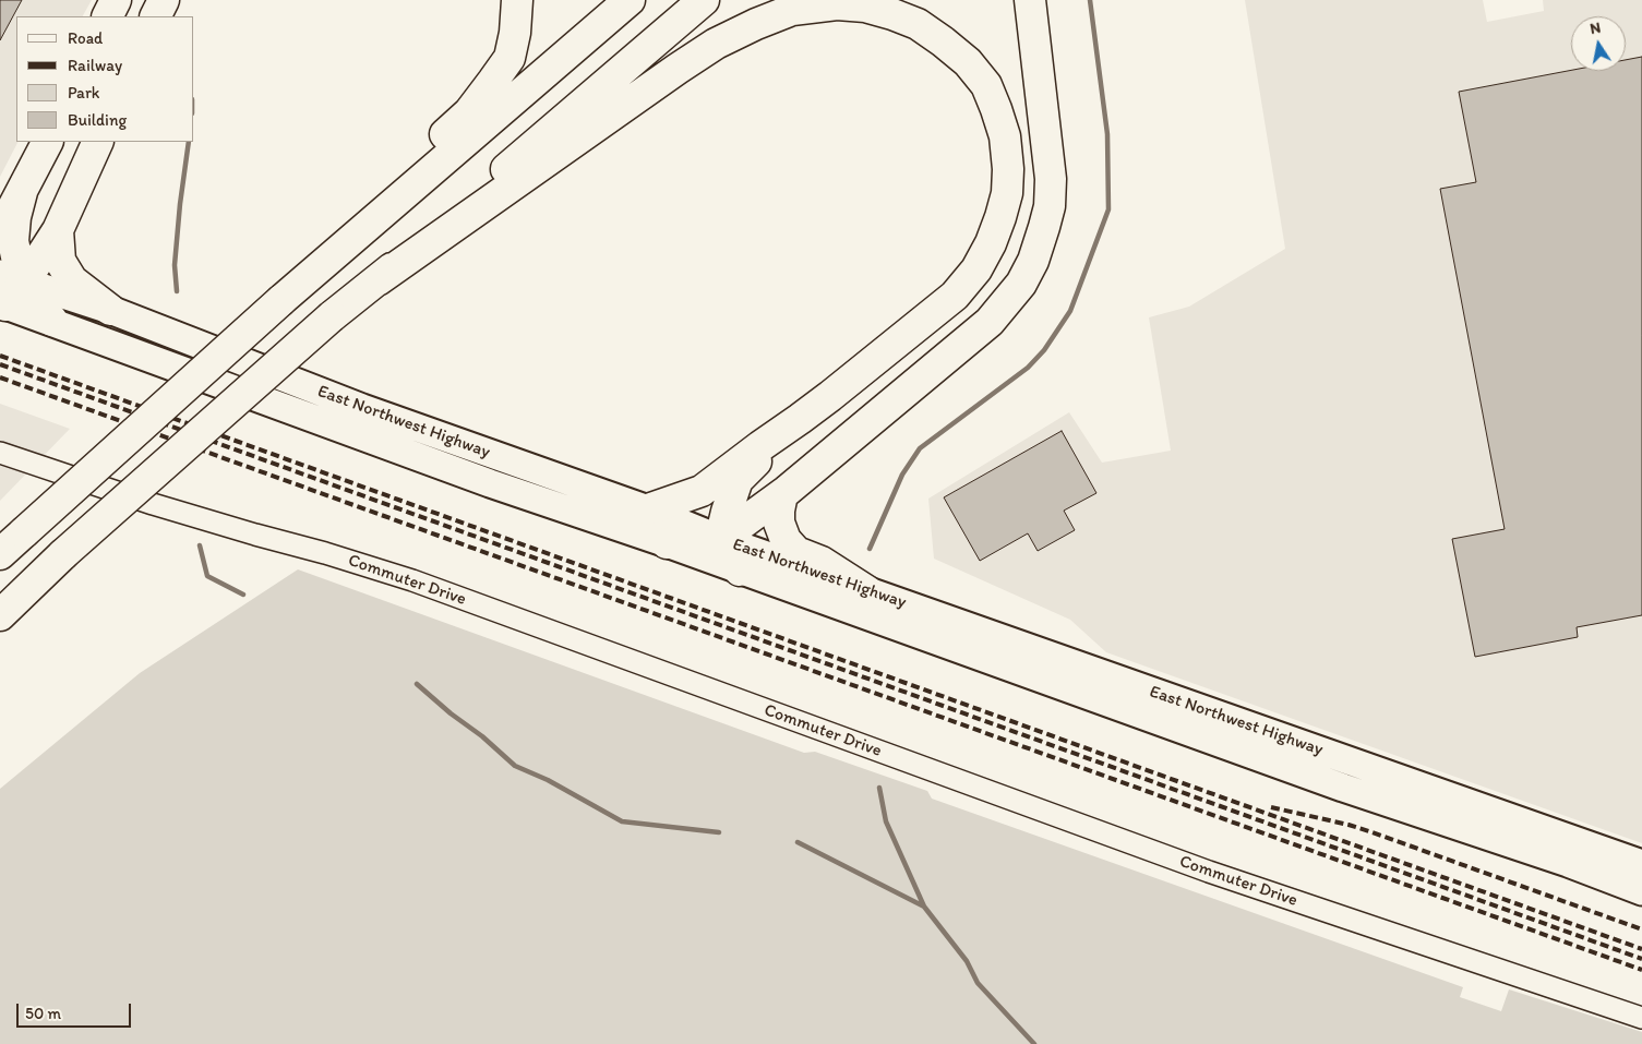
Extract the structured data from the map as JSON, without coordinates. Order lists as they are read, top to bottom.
{
  "streets": {
    "main road": ["East Northwest Highway"],
    "street": ["Commuter Drive"]
  },
  "legend": [
    "Road",
    "Railway",
    "Park",
    "Building"
  ],
  "scale_bar": "50 m",
  "north": "top"
}
